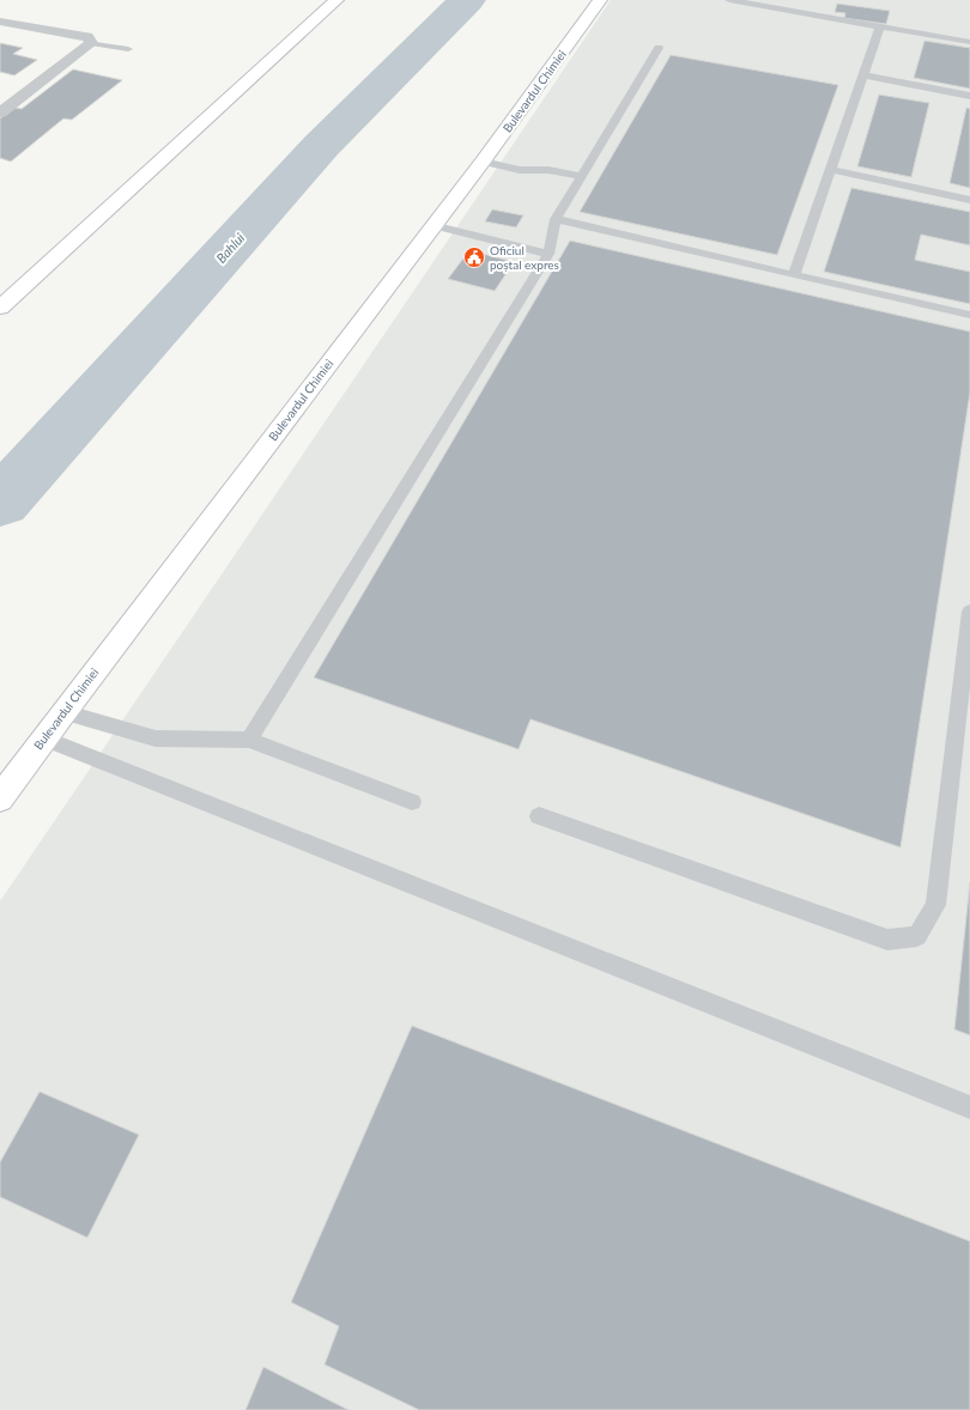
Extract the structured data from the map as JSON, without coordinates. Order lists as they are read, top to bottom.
{
  "streets": {
    "street": ["Bulevardul Chimiei"]
  },
  "water": ["Bahlui"],
  "places": {
    "public building": ["Oficiul poștal expres"]
  }
}
